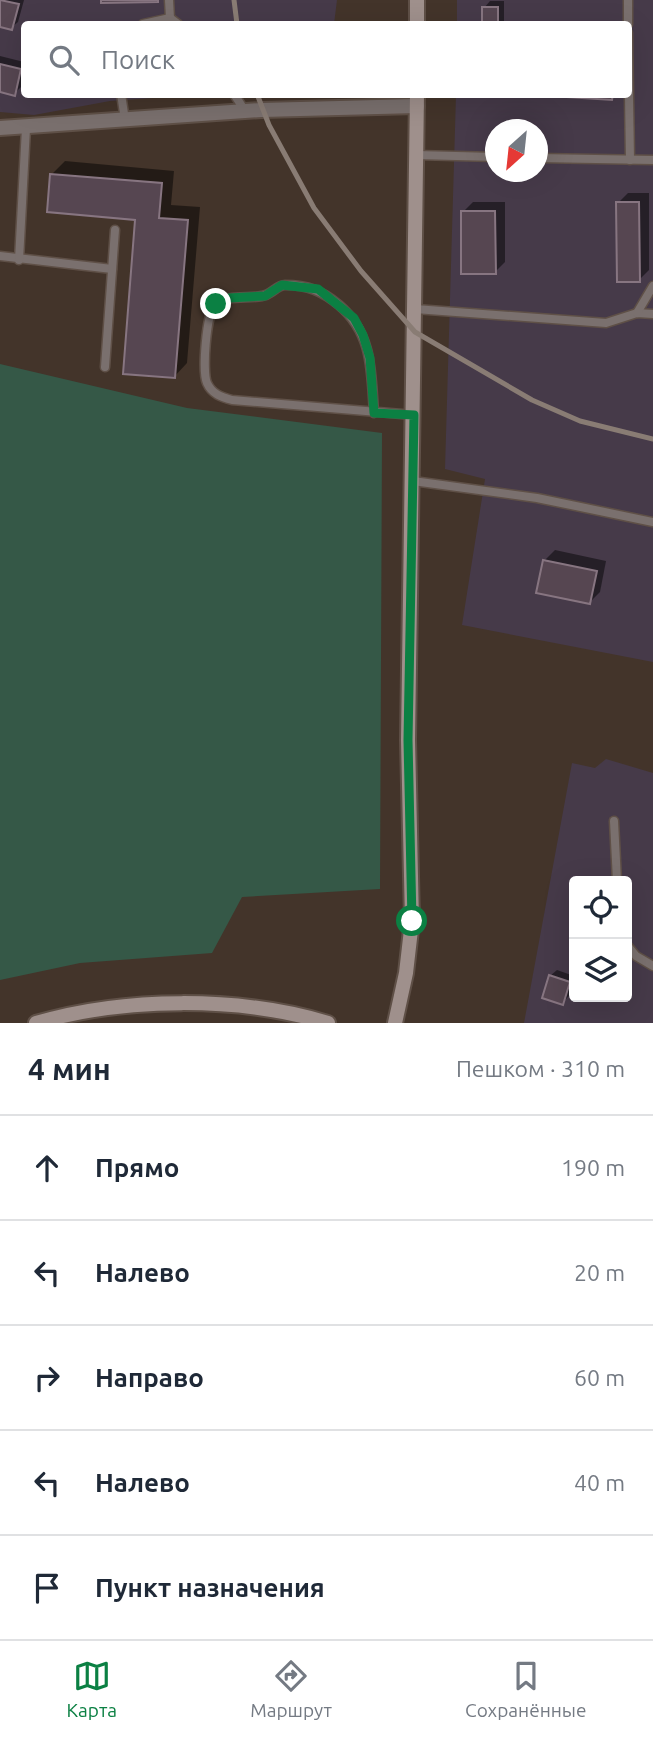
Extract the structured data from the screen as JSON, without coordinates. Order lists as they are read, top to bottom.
{
  "north": "bottom left",
  "page": {
    "search": "Поиск",
    "heading": ["4 мин", "Пешком · 310 m"],
    "list": [
      ["Прямо", "190 m"],
      ["Налево", "20 m"],
      ["Направо", "60 m"],
      ["Налево", "40 m"],
      "Пункт назначения"
    ],
    "nav": ["Карта", "Маршрут", "Сохранённые"]
  }
}
